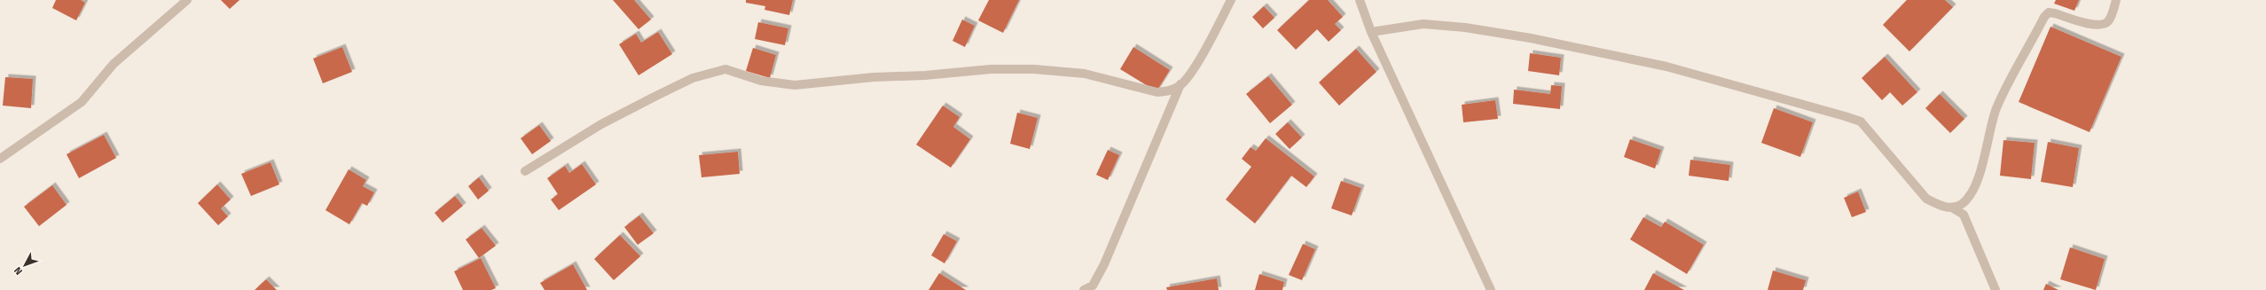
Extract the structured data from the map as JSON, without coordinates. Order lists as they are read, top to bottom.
{
  "north": "bottom left"
}
